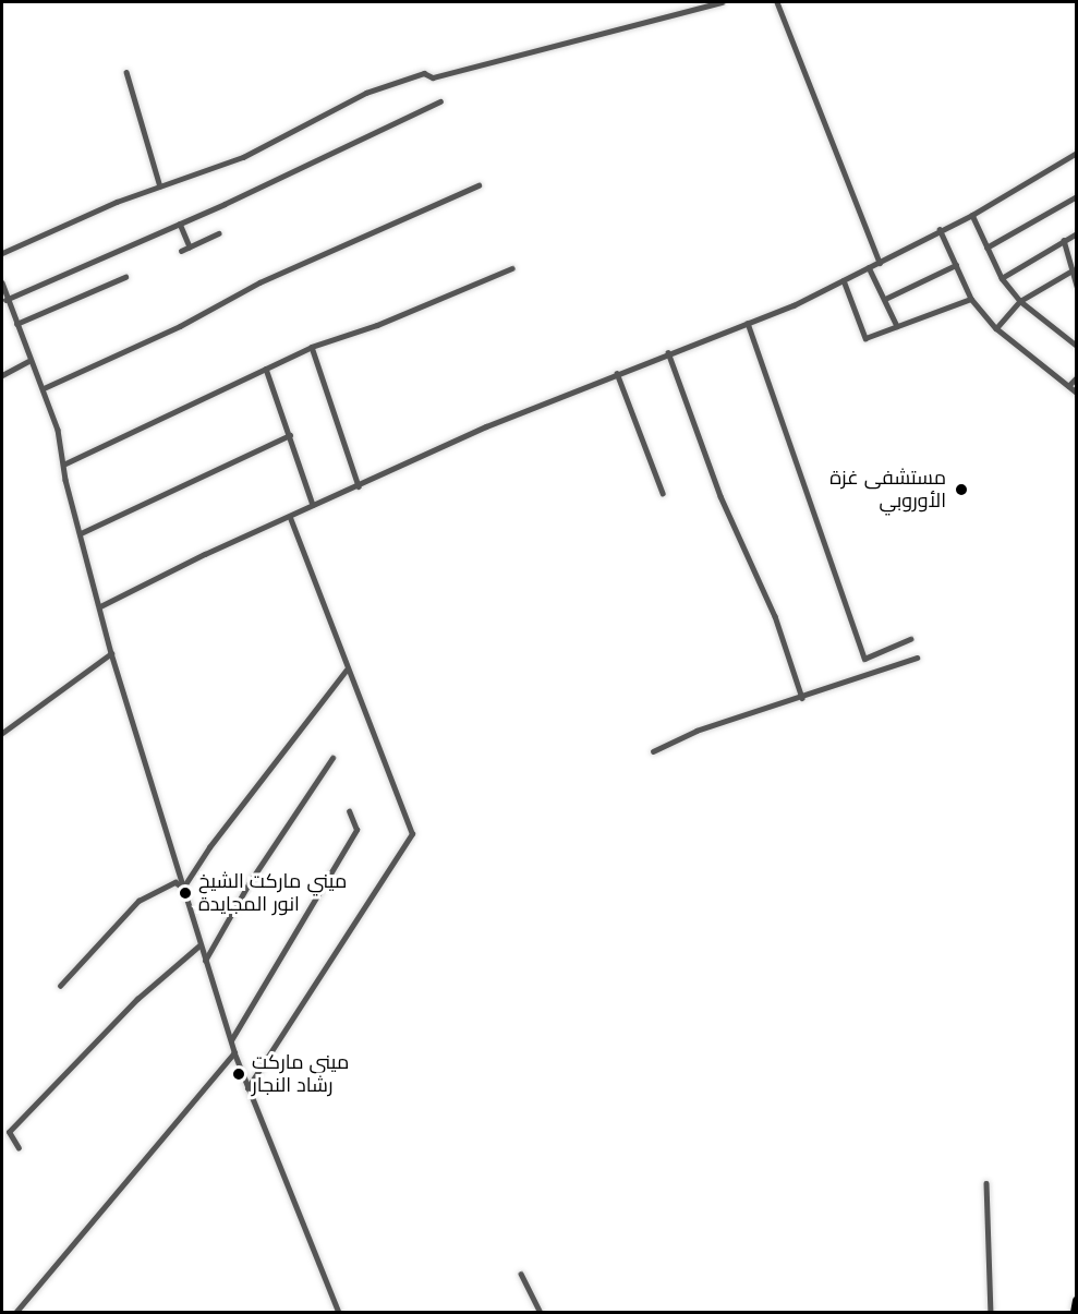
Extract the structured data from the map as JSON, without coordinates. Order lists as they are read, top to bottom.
{
  "places": ["مستشفى غزة الأوروبي", "ميني ماركت الشيخ انور المجايدة", "ميني ماركت رشاد النجار"]
}
